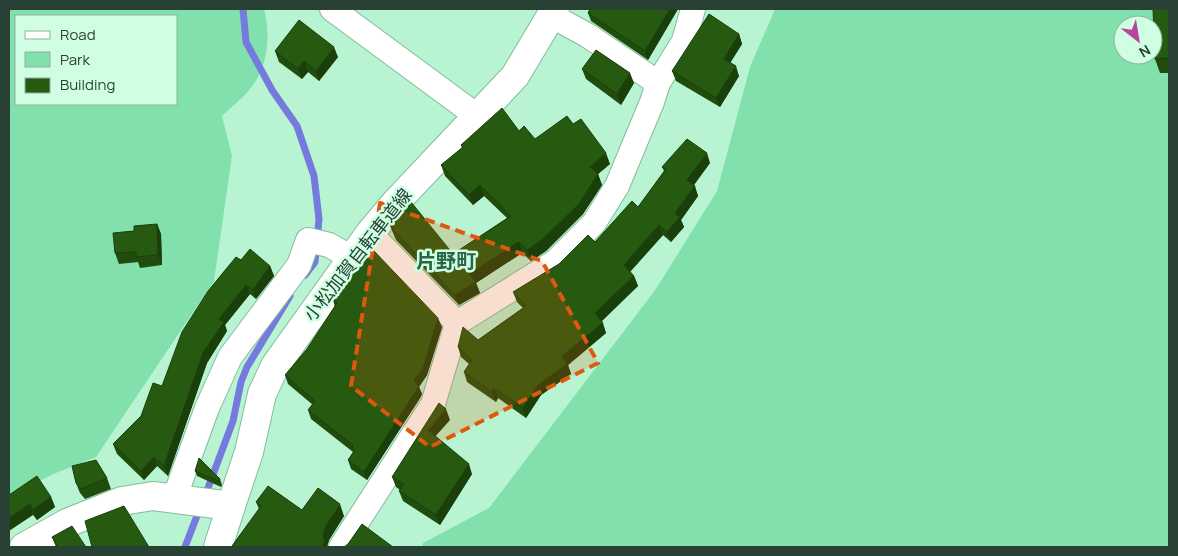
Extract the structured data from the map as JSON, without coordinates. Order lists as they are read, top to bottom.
{
  "streets": {
    "main road": ["小松加賀自転車道線"]
  },
  "districts": ["片野町"],
  "legend": ["Road", "Park", "Building"],
  "north": "bottom right"
}
